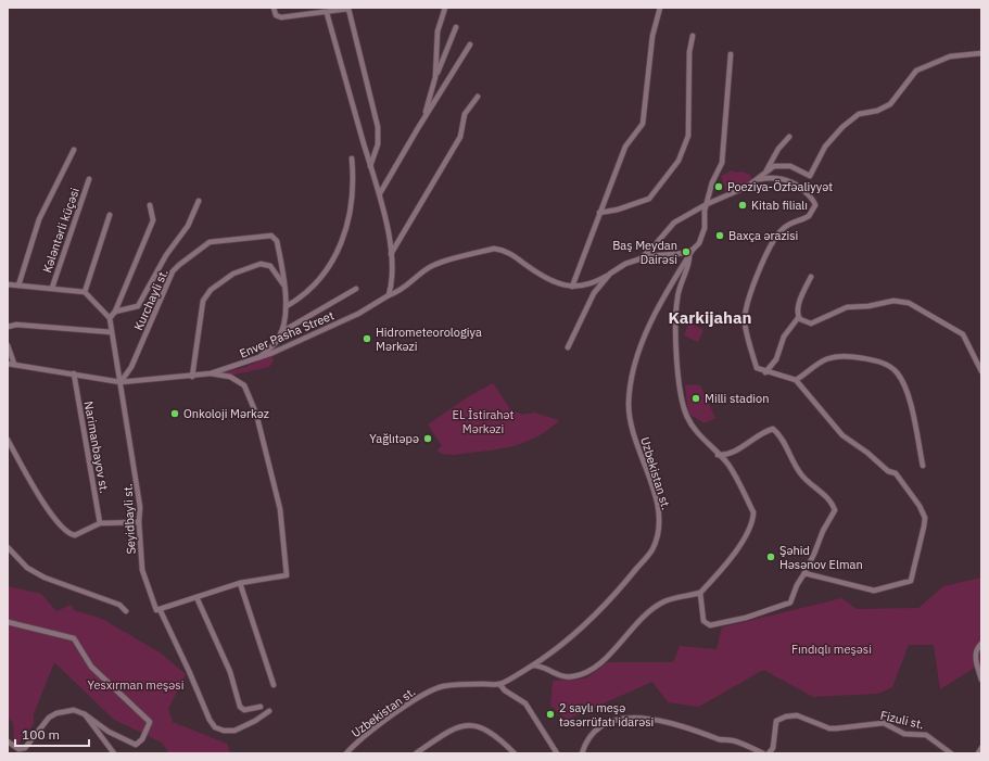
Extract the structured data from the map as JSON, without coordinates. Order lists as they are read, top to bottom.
{
  "streets": {
    "street": [
      "Kələntərli küçəsi",
      "Kurchayli st.",
      "Enver Pasha Street",
      "Narimanbayov st.",
      "Uzbekistan st.",
      "Seyidbayli st.",
      "Fizuli st."
    ]
  },
  "crossings": [
    ["Kurchayli st.", "Enver Pasha Street"],
    ["Kurchayli st.", "Seyidbayli st."],
    ["Enver Pasha Street", "Narimanbayov st."],
    ["Enver Pasha Street", "Seyidbayli st."]
  ],
  "districts": ["Karkijahan"],
  "parks": ["EL İstirahət Mərkəzi", "Fındıqlı meşəsi", "Yesxırman meşəsi"],
  "places": [
    "Poeziya-Özfəaliyyət",
    "Kitab filialı",
    "Baxça ərazisi",
    "Baş Meydan Dairəsi",
    "Hidrometeorologiya Mərkəzi",
    "Milli stadion",
    "Onkoloji Mərkəz",
    "Yağlıtəpə",
    "Şəhid Həsənov Elman",
    "2 saylı meşə təsərrüfatı idarəsi"
  ],
  "scale_bar": "100 m"
}
